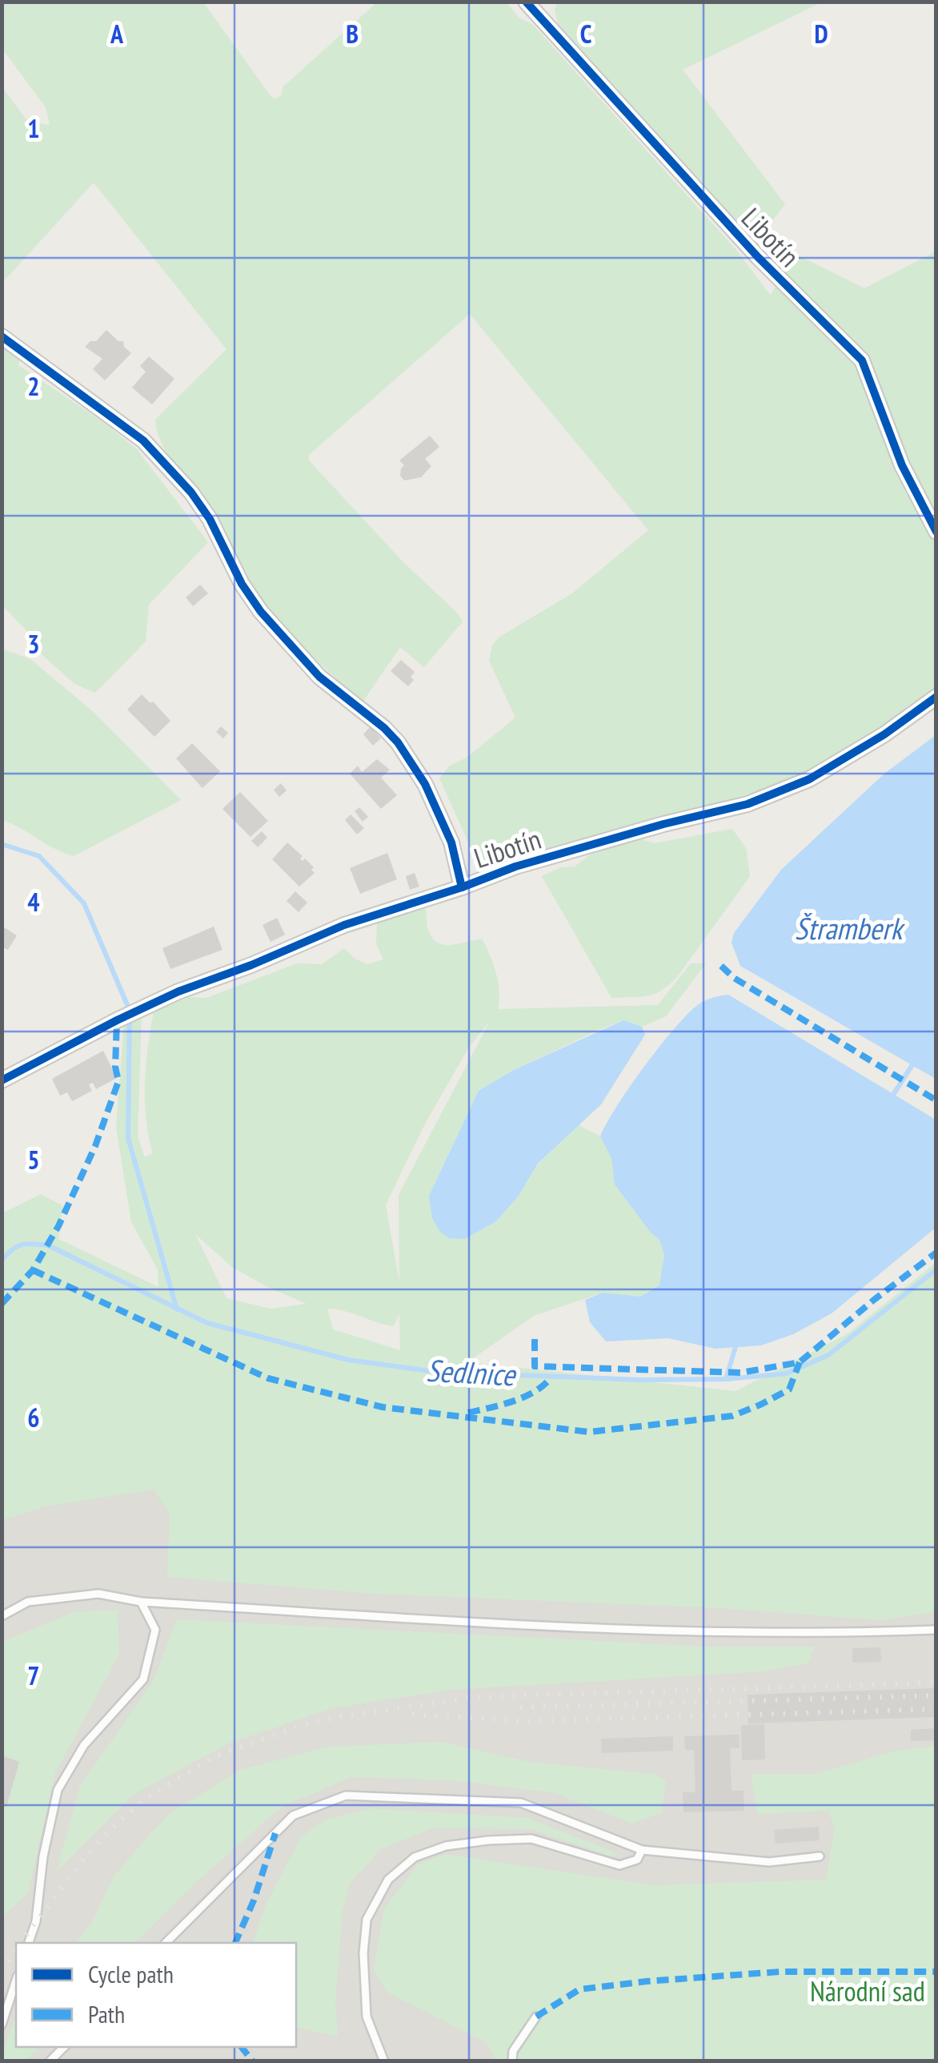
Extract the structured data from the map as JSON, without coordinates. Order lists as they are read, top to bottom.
{
  "streets": {
    "street": ["Libotín"]
  },
  "water": ["Štramberk", "Sedlnice"],
  "parks": ["Národní sad"],
  "legend": ["Cycle path", "Path"],
  "grid": {
    "columns": [
      "A",
      "B",
      "C",
      "D"
    ],
    "rows": [
      "1",
      "2",
      "3",
      "4",
      "5",
      "6",
      "7"
    ]
  }
}
